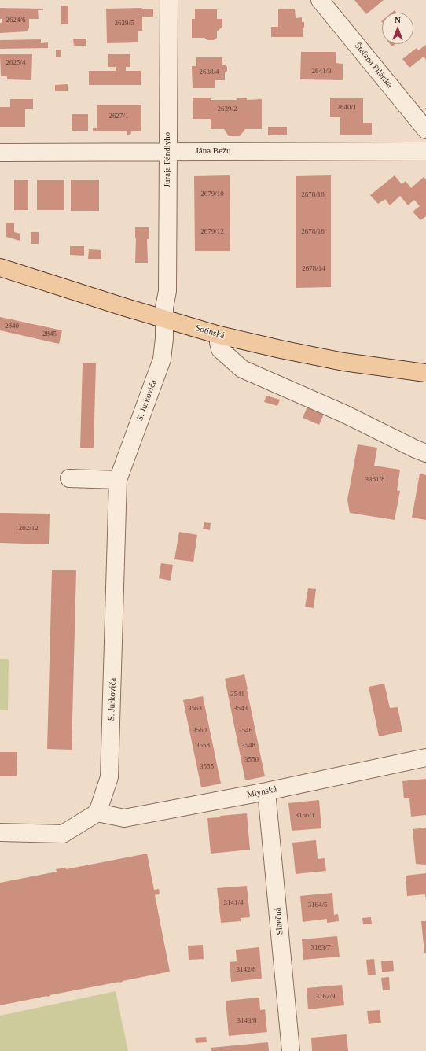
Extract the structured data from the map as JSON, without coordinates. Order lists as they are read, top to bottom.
{
  "streets": {
    "main road": ["Sotinská"],
    "street": [
      "Štefana Pilárika",
      "Jána Bežu",
      "Juraja Fándlyho",
      "S. Jurkoviča",
      "Mlynská",
      "Slnečná"
    ]
  },
  "crossings": [
    ["Jána Bežu", "Juraja Fándlyho"],
    ["Juraja Fándlyho", "Sotinská"],
    ["Juraja Fándlyho", "S. Jurkoviča"],
    ["Sotinská", "S. Jurkoviča"],
    ["S. Jurkoviča", "Mlynská"],
    ["Mlynská", "Slnečná"]
  ],
  "house_numbers": [
    "2624/6",
    "2629/5",
    "2625/4",
    "2641/3",
    "2638/4",
    "2640/1",
    "2639/2",
    "2627/1",
    "2679/10",
    "2678/18",
    "2679/12",
    "2678/16",
    "2678/14",
    "2840",
    "2845",
    "3361/8",
    "1202/12",
    "3541",
    "3563",
    "3543",
    "3560",
    "3546",
    "3558",
    "3548",
    "3550",
    "3555",
    "3166/1",
    "3141/4",
    "3164/5",
    "3163/7",
    "3142/6",
    "3162/9",
    "3143/8"
  ],
  "north": "top"
}
